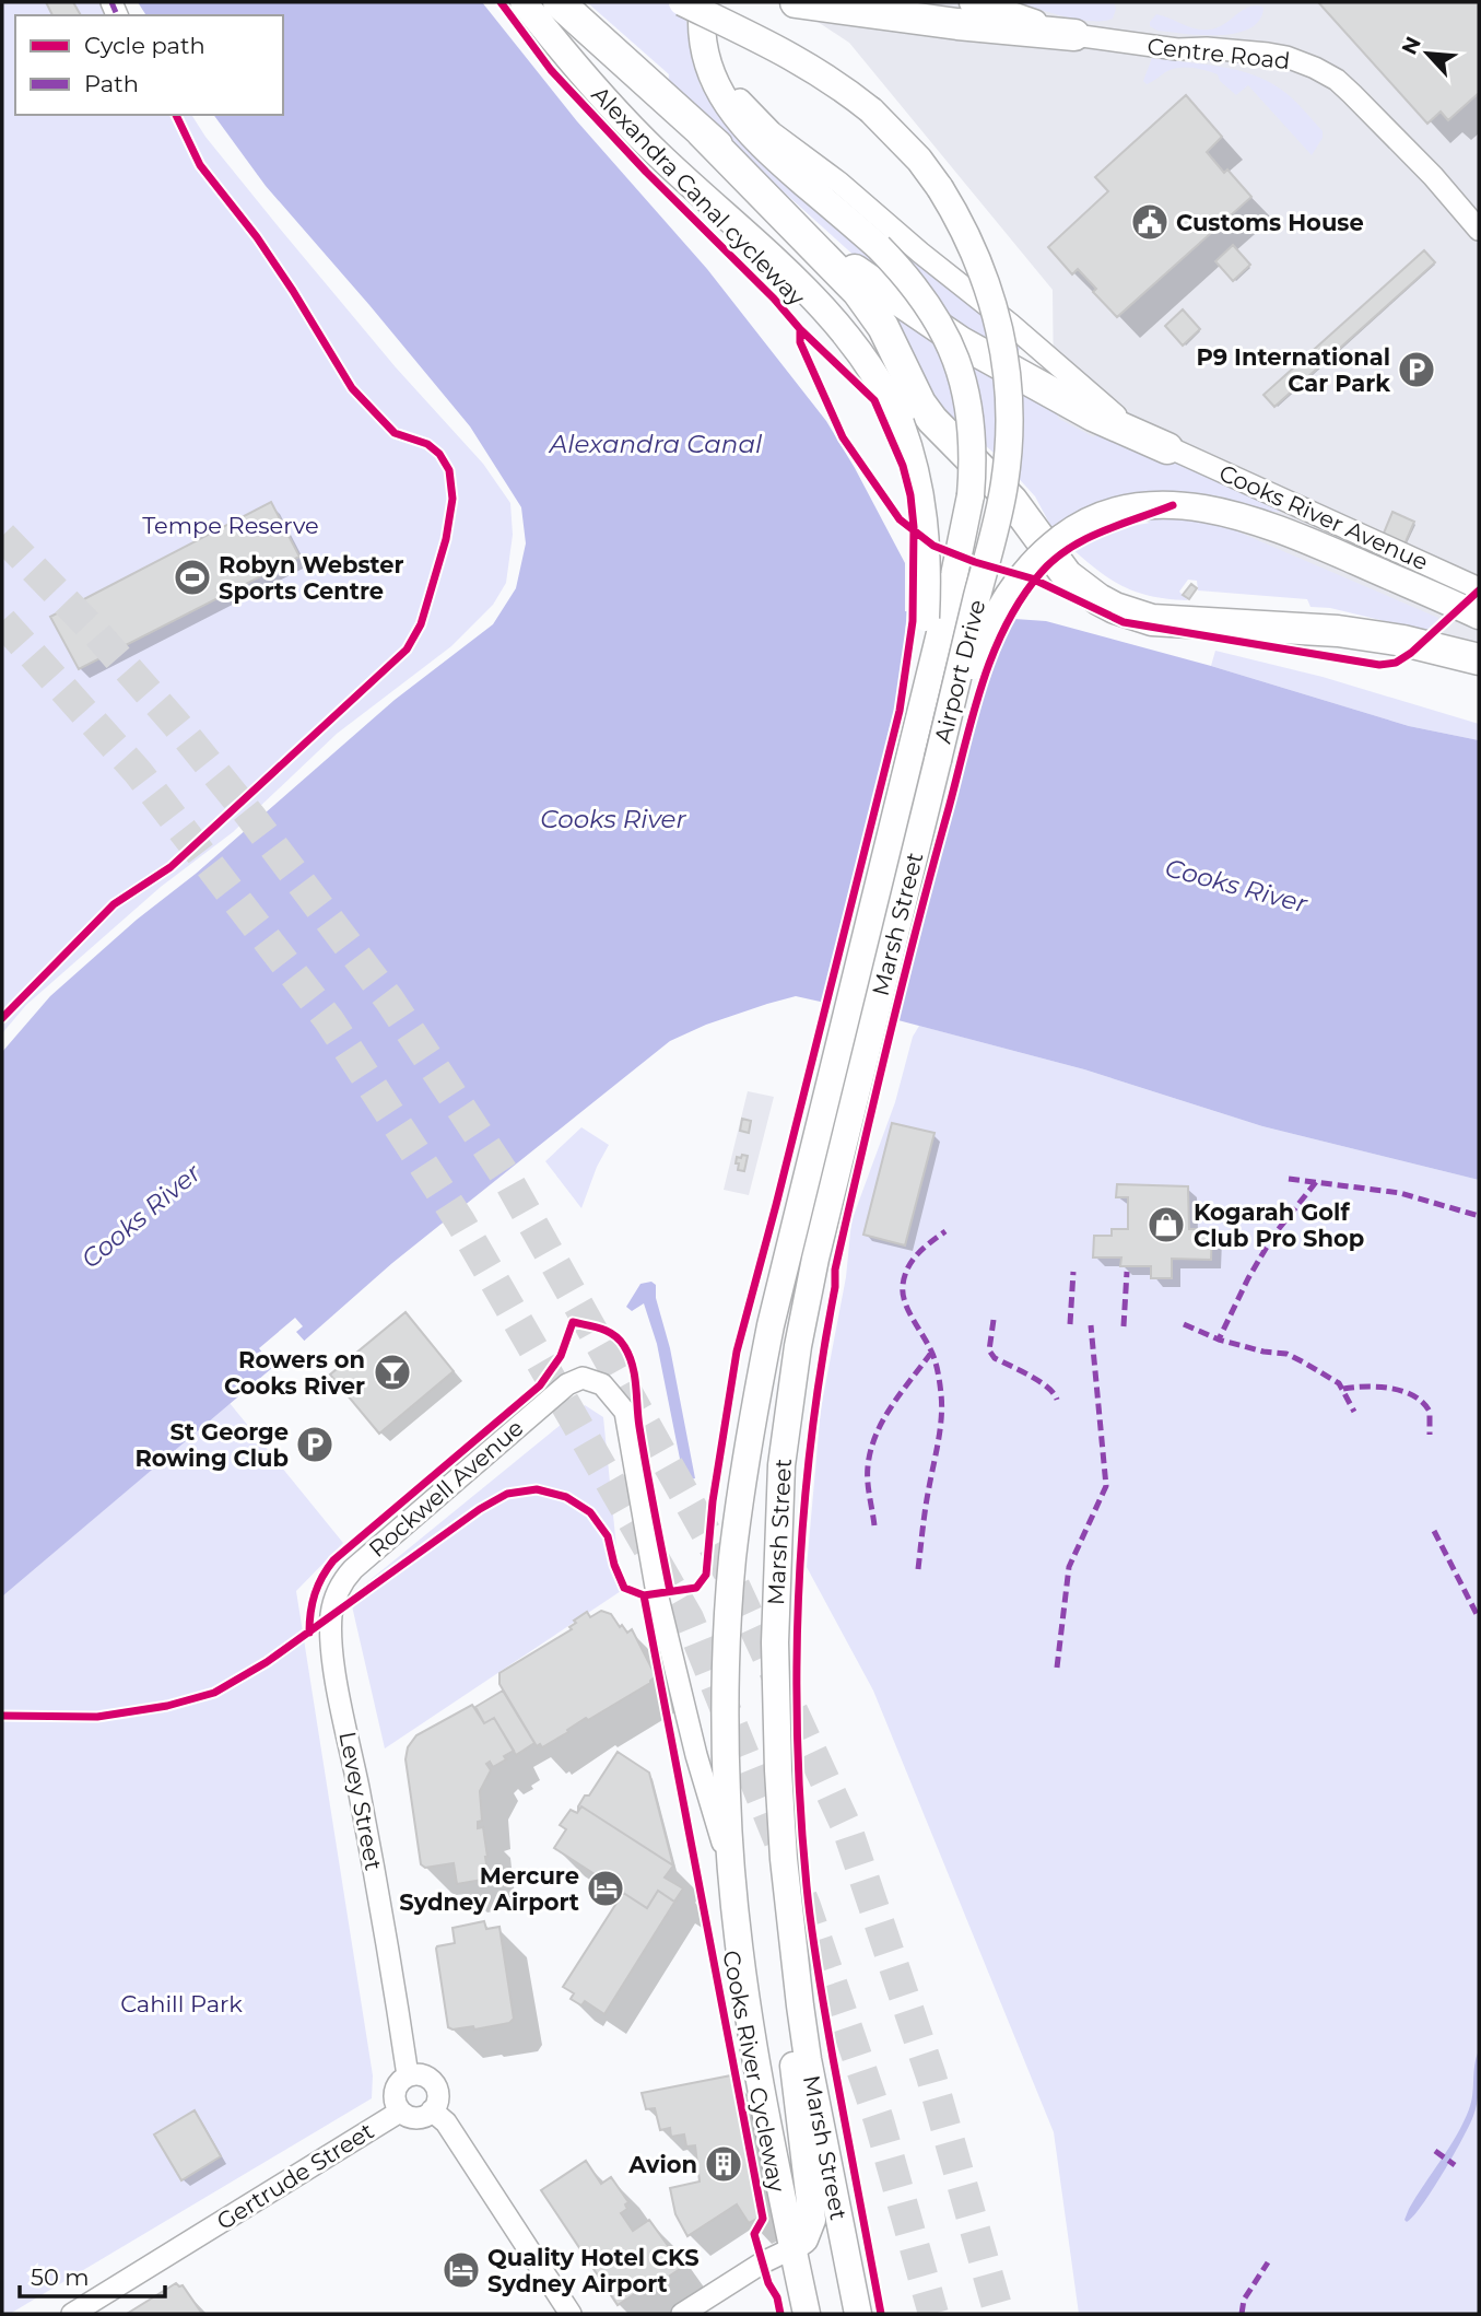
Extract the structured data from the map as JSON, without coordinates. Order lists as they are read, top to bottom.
{
  "streets": {
    "main road": ["Airport Drive", "Marsh Street"],
    "street": [
      "Centre Road",
      "Cooks River Avenue",
      "Rockwell Avenue",
      "Levey Street",
      "Gertrude Street"
    ],
    "cycle path": ["Alexandra Canal cycleway", "Cooks River Cycleway"]
  },
  "crossings": [
    ["Airport Drive", "Marsh Street"],
    ["Marsh Street", "Rockwell Avenue"],
    ["Rockwell Avenue", "Levey Street"],
    ["Levey Street", "Gertrude Street"]
  ],
  "water": ["Alexandra Canal", "Cooks River"],
  "parks": ["Tempe Reserve", "Cahill Park"],
  "places": {
    "public building": ["Customs House"],
    "parking": ["P9 International Car Park", "St George Rowing Club"],
    "sports": ["Robyn Webster Sports Centre"],
    "shop": ["Kogarah Golf Club Pro Shop"],
    "bar": ["Rowers on Cooks River"],
    "hotel": ["Mercure Sydney Airport", "Quality Hotel CKS Sydney Airport"],
    "building": ["Avion"]
  },
  "legend": ["Cycle path", "Path"],
  "scale_bar": "50 m",
  "north": "top left"
}
